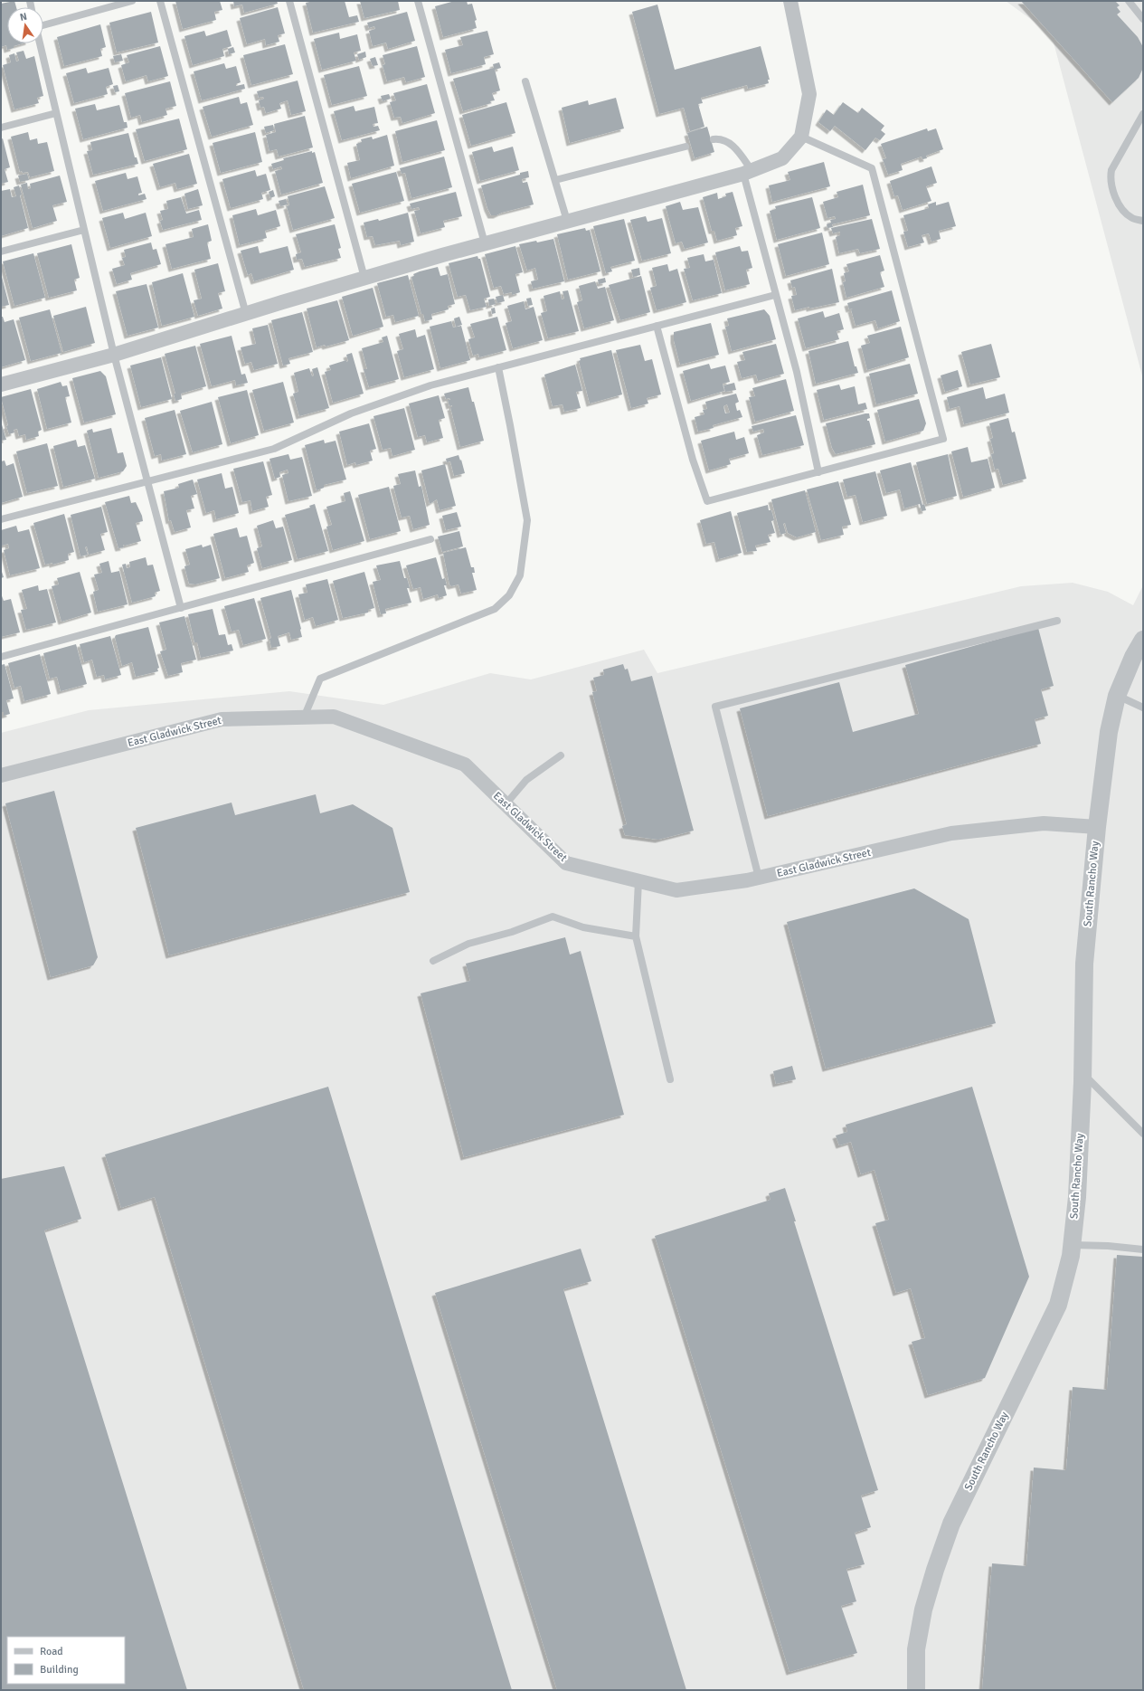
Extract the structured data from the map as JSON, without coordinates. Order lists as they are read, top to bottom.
{
  "streets": {
    "street": ["East Gladwick Street", "South Rancho Way"]
  },
  "crossings": [
    ["East Gladwick Street", "South Rancho Way"]
  ],
  "legend": ["Road", "Building"],
  "north": "top"
}
